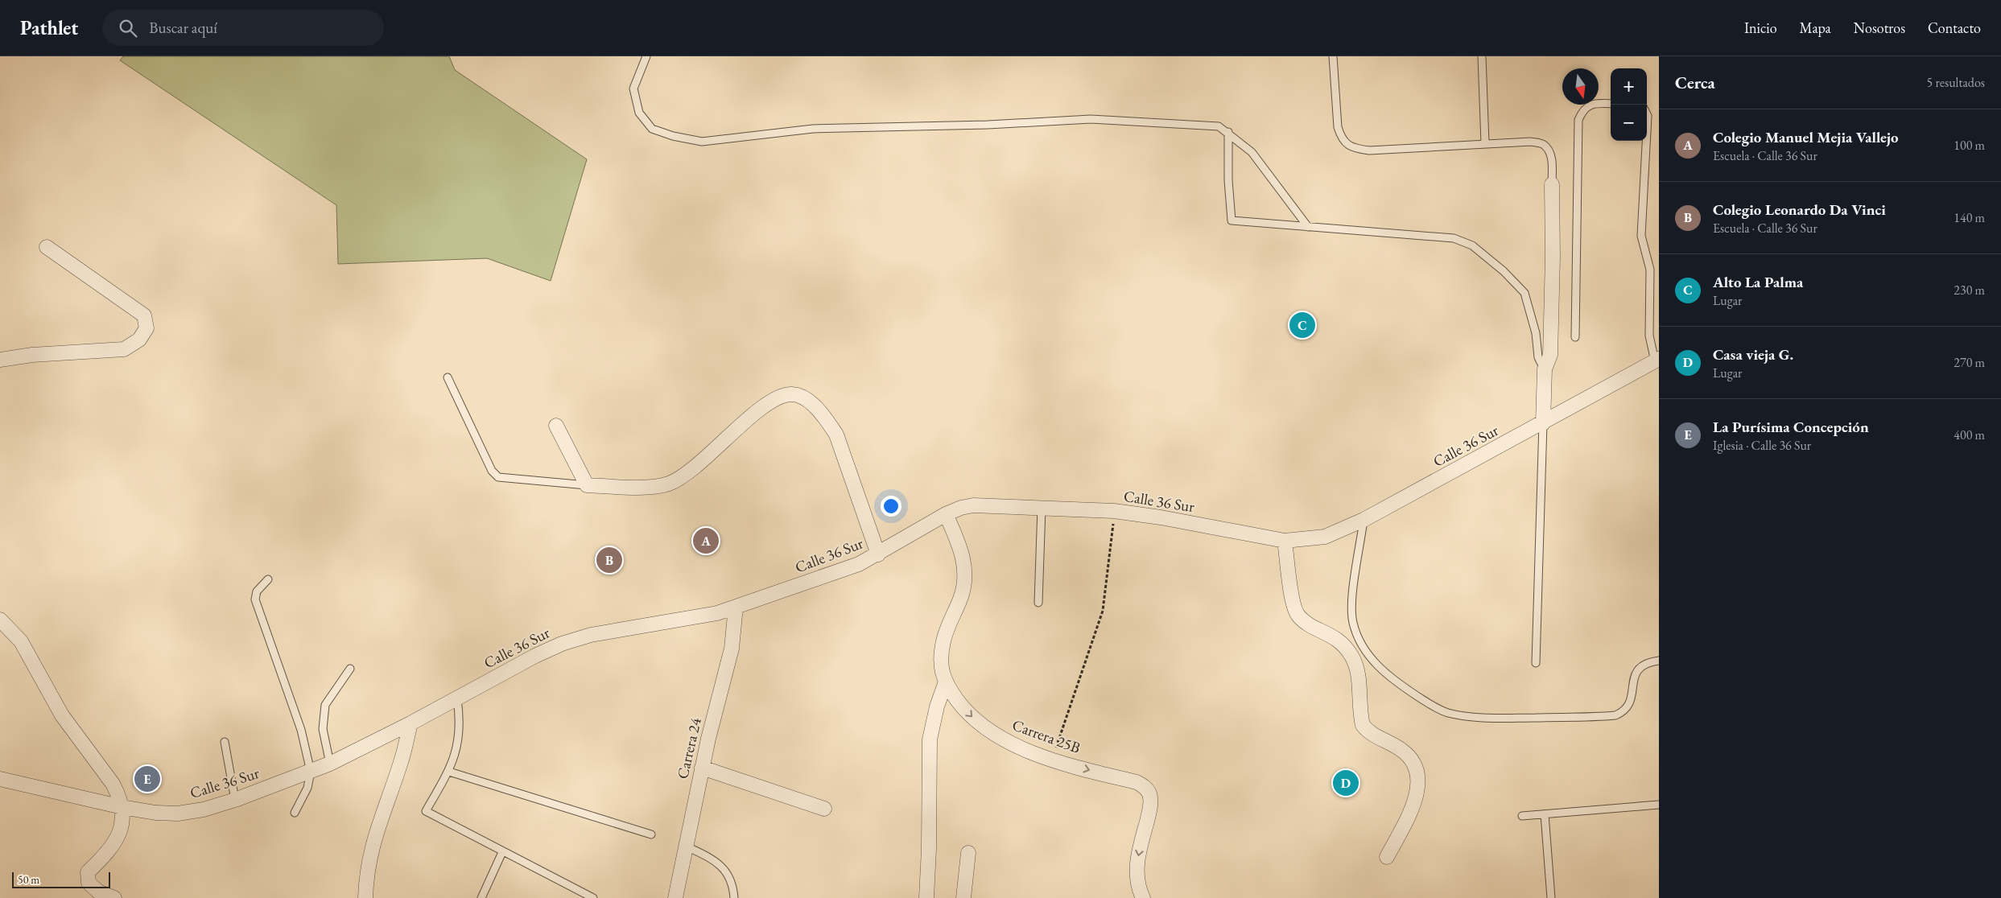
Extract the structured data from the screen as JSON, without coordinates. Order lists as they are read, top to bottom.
{
  "streets": {
    "street": ["Calle 36 Sur", "Carrera 25B", "Carrera 24"]
  },
  "crossings": [
    ["Calle 36 Sur", "Carrera 25B"],
    ["Calle 36 Sur", "Carrera 24"]
  ],
  "one_way": ["Carrera 25B"],
  "scale_bar": "50 m",
  "north": "bottom",
  "page": {
    "header": "Pathlet",
    "search": "Buscar aquí",
    "nav": [
      "Inicio",
      "Mapa",
      "Nosotros",
      "Contacto"
    ],
    "heading": ["Cerca", "5 resultados"],
    "map_buttons": ["+", "−"],
    "list": [
      {
        "mark": "A",
        "name": "Colegio Manuel Mejia Vallejo",
        "note": "Escuela · Calle 36 Sur",
        "value": "100 m"
      },
      {
        "mark": "B",
        "name": "Colegio Leonardo Da Vinci",
        "note": "Escuela · Calle 36 Sur",
        "value": "140 m"
      },
      {
        "mark": "C",
        "name": "Alto La Palma",
        "note": "Lugar",
        "value": "230 m"
      },
      {
        "mark": "D",
        "name": "Casa vieja G.",
        "note": "Lugar",
        "value": "270 m"
      },
      {
        "mark": "E",
        "name": "La Purísima Concepción",
        "note": "Iglesia · Calle 36 Sur",
        "value": "400 m"
      }
    ],
    "pins": [
      "C",
      "A",
      "B",
      "E",
      "D"
    ],
    "scale": "50 m"
  }
}
